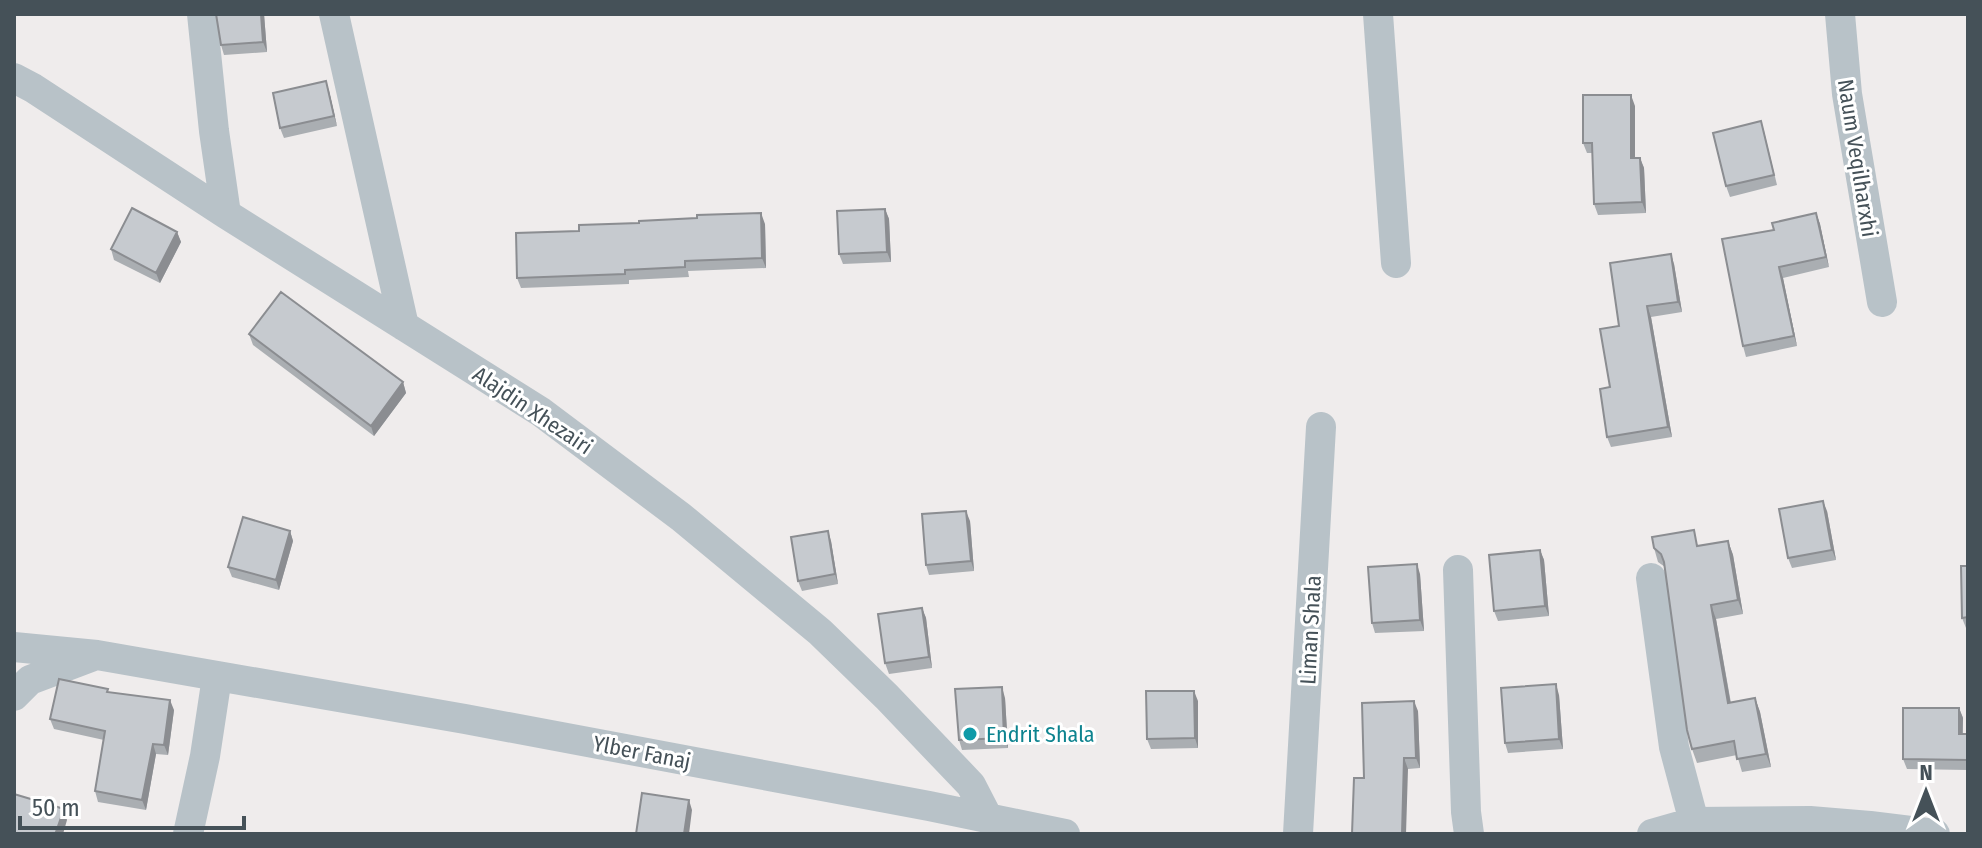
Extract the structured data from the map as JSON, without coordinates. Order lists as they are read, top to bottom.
{
  "streets": {
    "street": [
      "Naum Veqilharxhi",
      "Alajdin Xhezairi",
      "Liman Shala",
      "Ylber Fanaj"
    ]
  },
  "crossings": [
    ["Alajdin Xhezairi", "Ylber Fanaj"]
  ],
  "places": ["Endrit Shala"],
  "scale_bar": "50 m",
  "north": "top"
}
